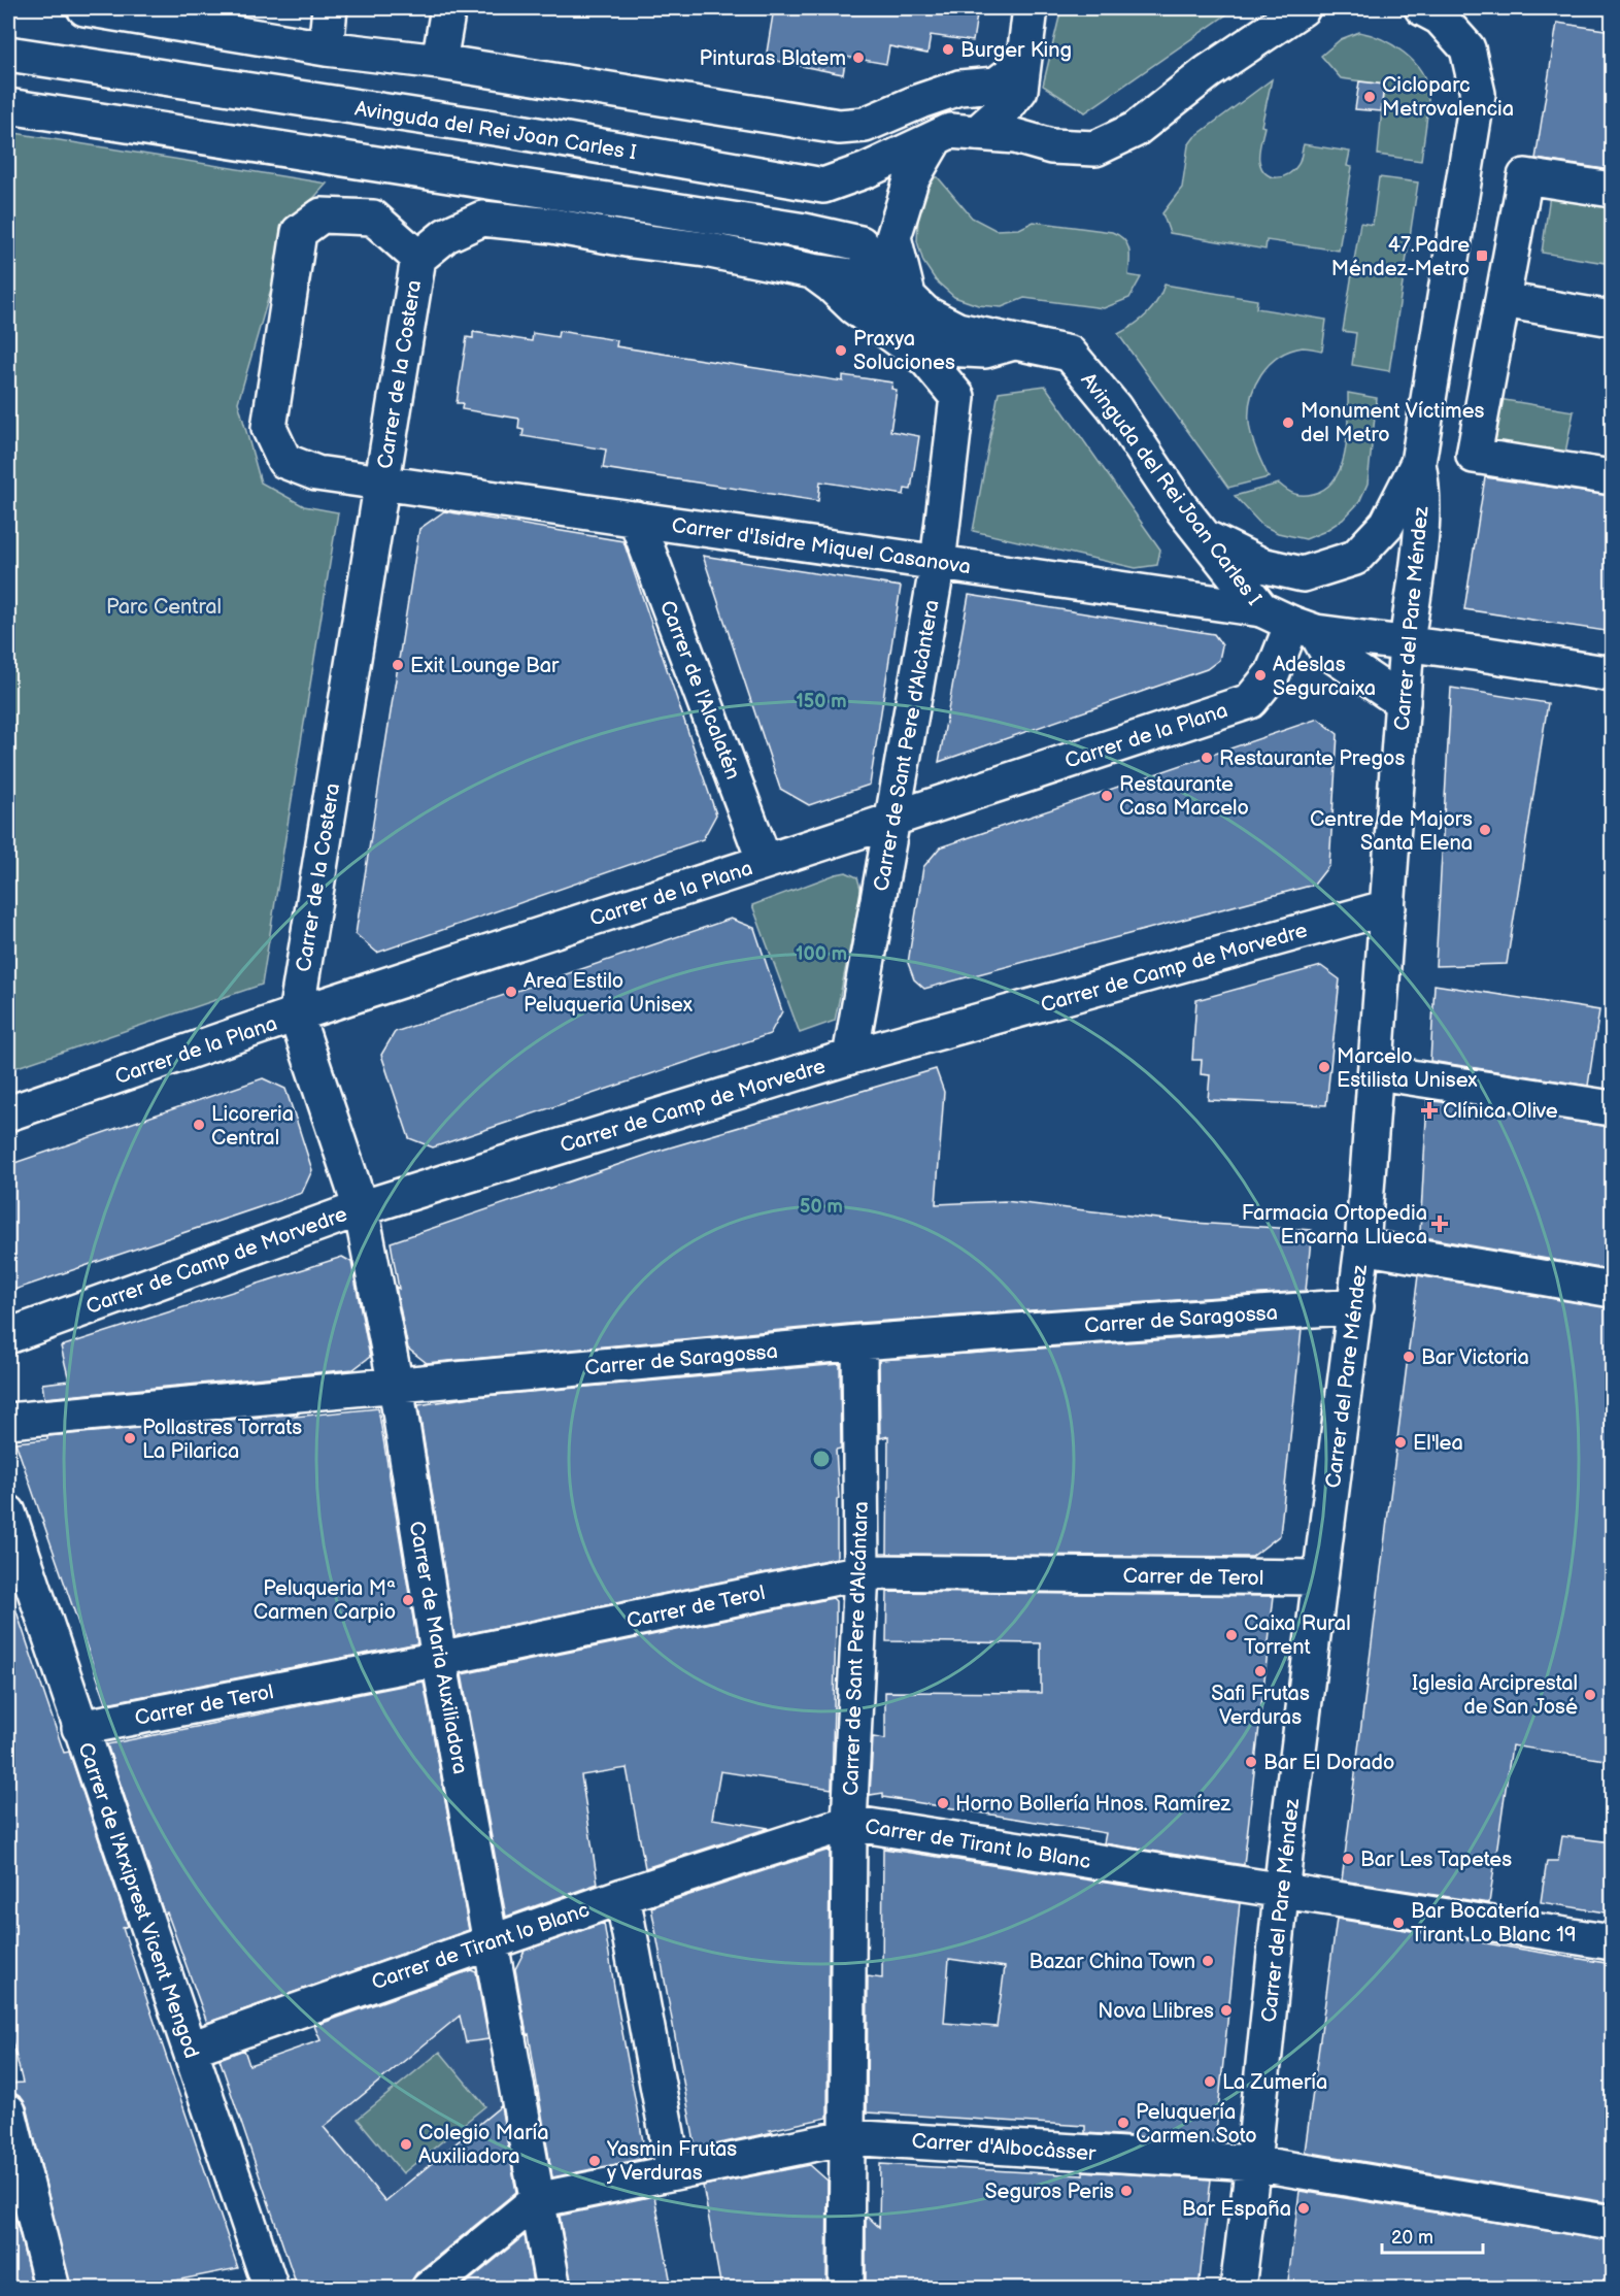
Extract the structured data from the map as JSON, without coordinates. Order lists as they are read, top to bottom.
{
  "streets": {
    "street": [
      "Avinguda del Rei Joan Carles I",
      "Carrer de la Costera",
      "Carrer d'Isidre Miquel Casanova",
      "Carrer del Pare Méndez",
      "Carrer de l'Alcalatén",
      "Carrer de la Plana",
      "Carrer de Sant Pere d'Alcàntera",
      "Carrer de Camp de Morvedre",
      "Carrer de Saragossa",
      "Carrer de Terol",
      "Carrer de Maria Auxiliadora",
      "Carrer de Sant Pere d'Alcántara",
      "Carrer de Tirant lo Blanc",
      "Carrer de l'Arxiprest Vicent Mengod",
      "Carrer d'Albocàsser"
    ]
  },
  "crossings": [
    ["Avinguda del Rei Joan Carles I", "Carrer de la Costera"],
    ["Avinguda del Rei Joan Carles I", "Carrer d'Isidre Miquel Casanova"],
    ["Avinguda del Rei Joan Carles I", "Carrer del Pare Méndez"],
    ["Avinguda del Rei Joan Carles I", "Carrer de la Plana"],
    ["Avinguda del Rei Joan Carles I", "Carrer de Sant Pere d'Alcàntera"],
    ["Carrer de la Costera", "Carrer d'Isidre Miquel Casanova"],
    ["Carrer de la Costera", "Carrer de la Plana"],
    ["Carrer de la Costera", "Carrer de Maria Auxiliadora"],
    ["Carrer d'Isidre Miquel Casanova", "Carrer de l'Alcalatén"],
    ["Carrer d'Isidre Miquel Casanova", "Carrer de Sant Pere d'Alcàntera"],
    ["Carrer del Pare Méndez", "Carrer de Camp de Morvedre"],
    ["Carrer del Pare Méndez", "Carrer de Saragossa"],
    ["Carrer del Pare Méndez", "Carrer de Terol"],
    ["Carrer del Pare Méndez", "Carrer de Tirant lo Blanc"],
    ["Carrer del Pare Méndez", "Carrer d'Albocàsser"],
    ["Carrer de l'Alcalatén", "Carrer de la Plana"],
    ["Carrer de la Plana", "Carrer de Sant Pere d'Alcàntera"],
    ["Carrer de la Plana", "Carrer de Maria Auxiliadora"],
    ["Carrer de Sant Pere d'Alcàntera", "Carrer de Camp de Morvedre"],
    ["Carrer de Camp de Morvedre", "Carrer de Maria Auxiliadora"],
    ["Carrer de Saragossa", "Carrer de Maria Auxiliadora"],
    ["Carrer de Saragossa", "Carrer de Sant Pere d'Alcántara"],
    ["Carrer de Terol", "Carrer de Maria Auxiliadora"],
    ["Carrer de Terol", "Carrer de Sant Pere d'Alcántara"],
    ["Carrer de Terol", "Carrer de l'Arxiprest Vicent Mengod"],
    ["Carrer de Maria Auxiliadora", "Carrer de Tirant lo Blanc"],
    ["Carrer de Maria Auxiliadora", "Carrer d'Albocàsser"],
    ["Carrer de Sant Pere d'Alcántara", "Carrer de Tirant lo Blanc"],
    ["Carrer de Sant Pere d'Alcántara", "Carrer d'Albocàsser"],
    ["Carrer de Tirant lo Blanc", "Carrer de l'Arxiprest Vicent Mengod"]
  ],
  "parks": ["Parc Central"],
  "places": {
    "other": [
      "Burger King",
      "Pinturas Blatem",
      "Cicloparc Metrovalencia",
      "Praxya Soluciones",
      "Monument Víctimes del Metro",
      "Exit Lounge Bar",
      "Adeslas Segurcaixa",
      "Restaurante Pregos",
      "Restaurante Casa Marcelo",
      "Centre de Majors Santa Elena",
      "Area Estilo Peluqueria Unisex",
      "Marcelo Estilista Unisex",
      "Licoreria Central",
      "Bar Victoria",
      "Pollastres Torrats La Pilarica",
      "El'lea",
      "Peluqueria Mª Carmen Carpio",
      "Caixa Rural Torrent",
      "Safi Frutas Verduras",
      "Iglesia Arciprestal de San José",
      "Bar El Dorado",
      "Horno Bollería Hnos. Ramírez",
      "Bar Les Tapetes",
      "Bar Bocatería Tirant Lo Blanc 19",
      "Bazar China Town",
      "Nova Llibres",
      "La Zumería",
      "Peluquería Carmen Soto",
      "Colegio María Auxiliadora",
      "Yasmin Frutas y Verduras",
      "Seguros Peris",
      "Bar España"
    ],
    "transit": ["47.Padre Méndez-Metro"],
    "health": ["Clínica Olive", "Farmacia Ortopedia Encarna Llueca"]
  },
  "scale_bar": "20 m",
  "rings": ["150 m", "100 m", "50 m"]
}
